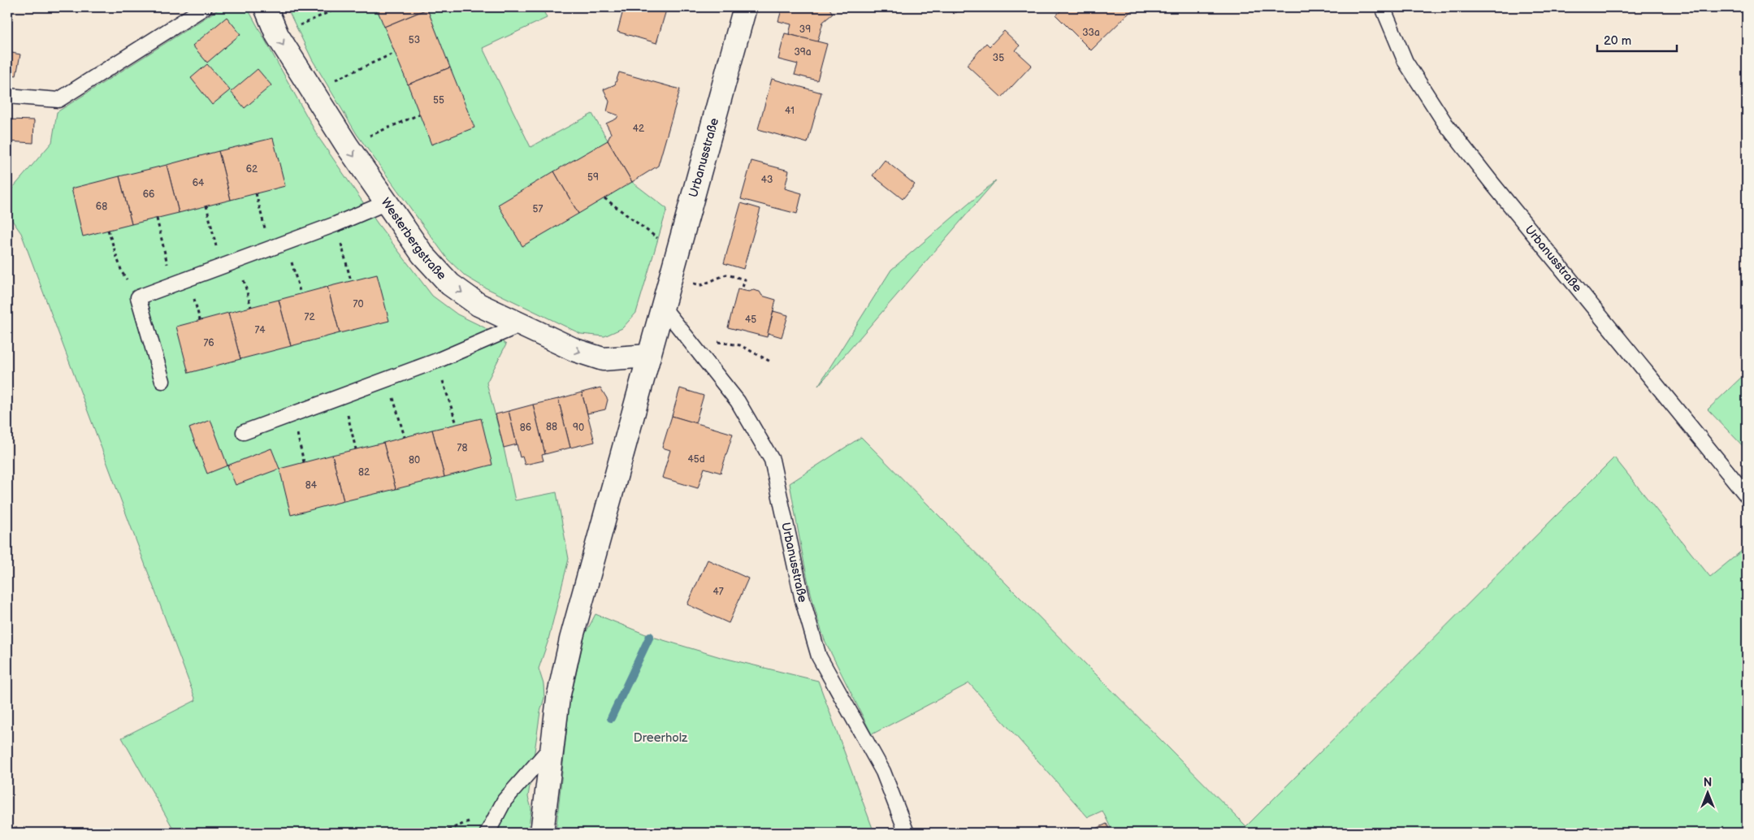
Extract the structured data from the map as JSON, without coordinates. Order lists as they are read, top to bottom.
{
  "streets": {
    "street": ["Urbanusstraße", "Westerbergstraße"]
  },
  "crossings": [
    ["Urbanusstraße", "Westerbergstraße"]
  ],
  "one_way": ["Westerbergstraße"],
  "parks": ["Dreerholz"],
  "house_numbers": [
    "39",
    "33a",
    "53",
    "39a",
    "35",
    "55",
    "41",
    "42",
    "62",
    "59",
    "43",
    "64",
    "66",
    "68",
    "57",
    "70",
    "72",
    "45",
    "74",
    "76",
    "88",
    "86",
    "90",
    "78",
    "45d",
    "80",
    "82",
    "84",
    "47"
  ],
  "scale_bar": "20 m",
  "north": "top"
}
